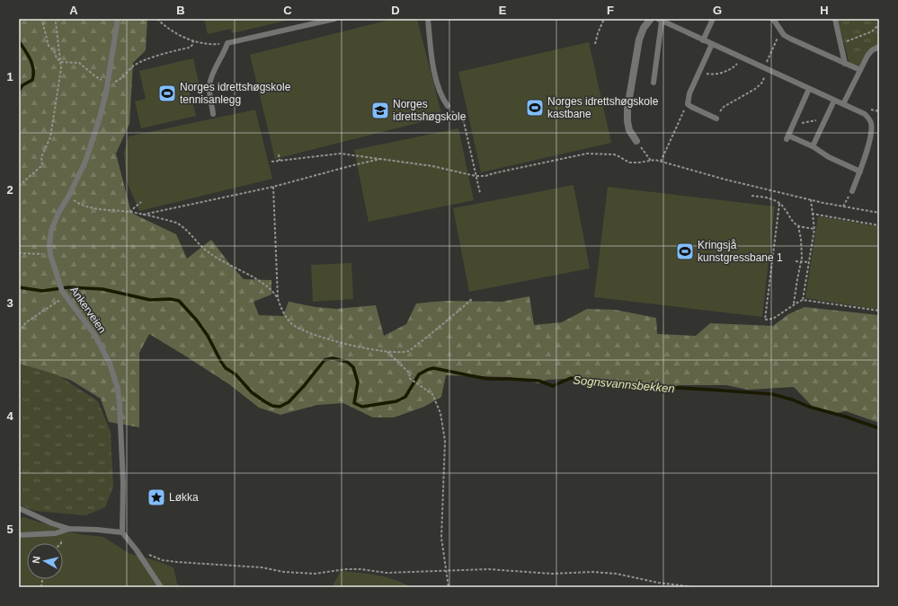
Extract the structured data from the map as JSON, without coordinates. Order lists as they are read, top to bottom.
{
  "streets": {
    "lane": ["Ankerveien"]
  },
  "water": ["Sognsvannsbekken"],
  "places": {
    "sports": ["Norges idrettshøgskole tennisanlegg", "Norges idrettshøgskole kastbane", "Kringsjå kunstgressbane 1"],
    "school or university": ["Norges idrettshøgskole"],
    "place": ["Løkka"]
  },
  "north": "left",
  "grid": {
    "columns": [
      "A",
      "B",
      "C",
      "D",
      "E",
      "F",
      "G",
      "H"
    ],
    "rows": [
      "1",
      "2",
      "3",
      "4",
      "5"
    ]
  }
}
